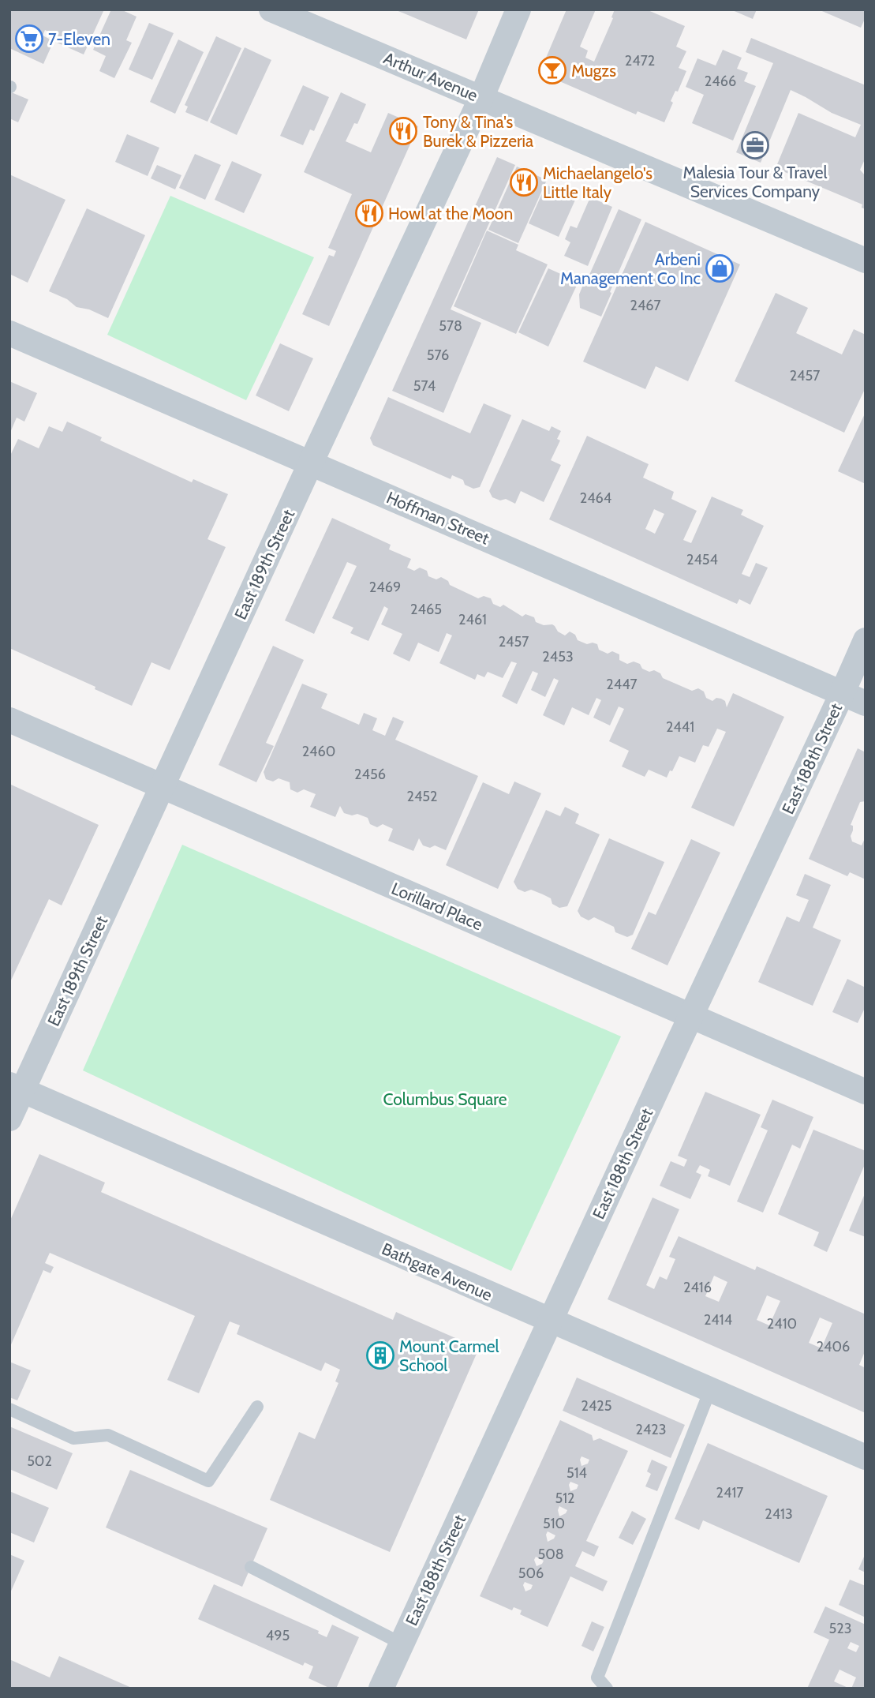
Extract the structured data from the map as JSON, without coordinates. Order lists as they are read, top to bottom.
{
  "streets": {
    "street": [
      "Arthur Avenue",
      "Hoffman Street",
      "East 189th Street",
      "East 188th Street",
      "Lorillard Place",
      "Bathgate Avenue"
    ]
  },
  "crossings": [
    ["Arthur Avenue", "East 189th Street"],
    ["Hoffman Street", "East 189th Street"],
    ["Hoffman Street", "East 188th Street"],
    ["East 189th Street", "Lorillard Place"],
    ["East 189th Street", "Bathgate Avenue"],
    ["East 188th Street", "Lorillard Place"],
    ["East 188th Street", "Bathgate Avenue"]
  ],
  "parks": ["Columbus Square"],
  "places": {
    "supermarket": ["7-Eleven"],
    "bar": ["Mugzs"],
    "restaurant": ["Tony & Tina's Burek & Pizzeria", "Michaelangelo's Little Italy", "Howl at the Moon"],
    "office": ["Malesia Tour & Travel Services Company"],
    "shop": ["Arbeni Management Co Inc"],
    "building": ["Mount Carmel School"]
  },
  "house_numbers": [
    "2472",
    "2466",
    "2467",
    "578",
    "576",
    "2457",
    "574",
    "2464",
    "2454",
    "2469",
    "2465",
    "2461",
    "2457",
    "2453",
    "2447",
    "2441",
    "2460",
    "2456",
    "2452",
    "2416",
    "2414",
    "2410",
    "2406",
    "2425",
    "2423",
    "502",
    "514",
    "2417",
    "512",
    "2413",
    "510",
    "508",
    "506",
    "523",
    "495"
  ]
}
